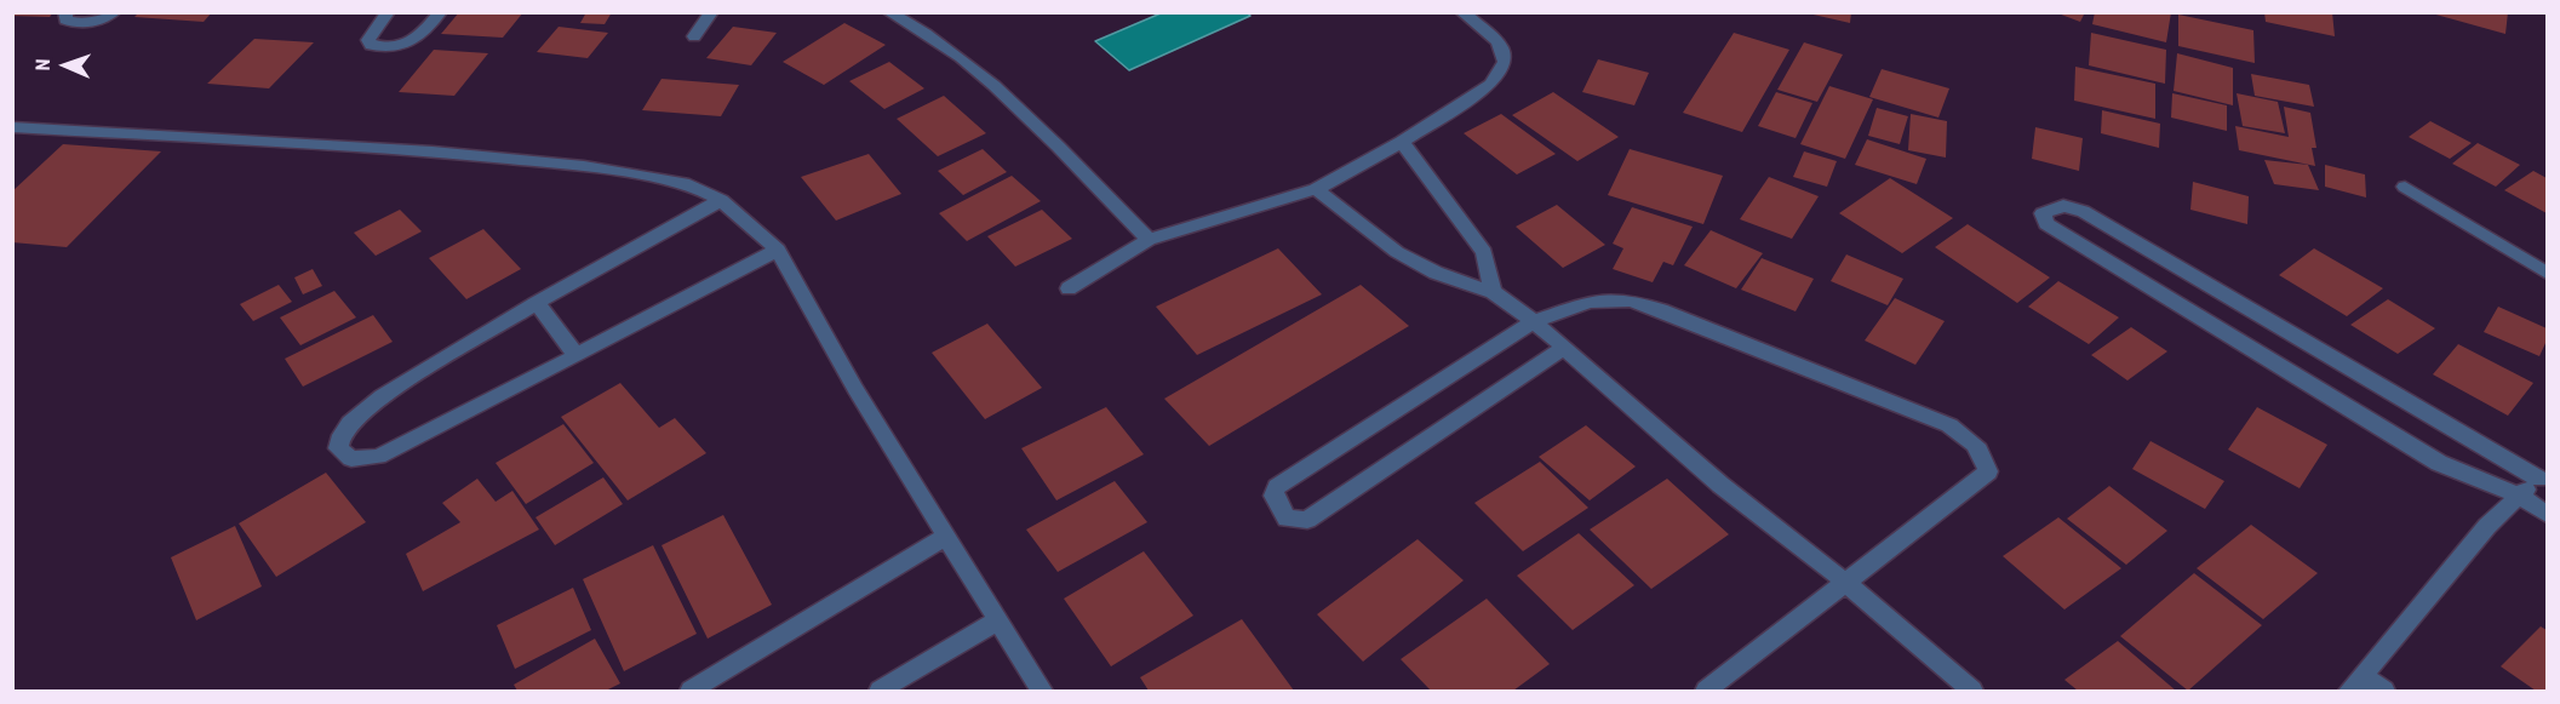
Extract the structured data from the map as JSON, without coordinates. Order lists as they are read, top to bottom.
{
  "north": "left"
}
